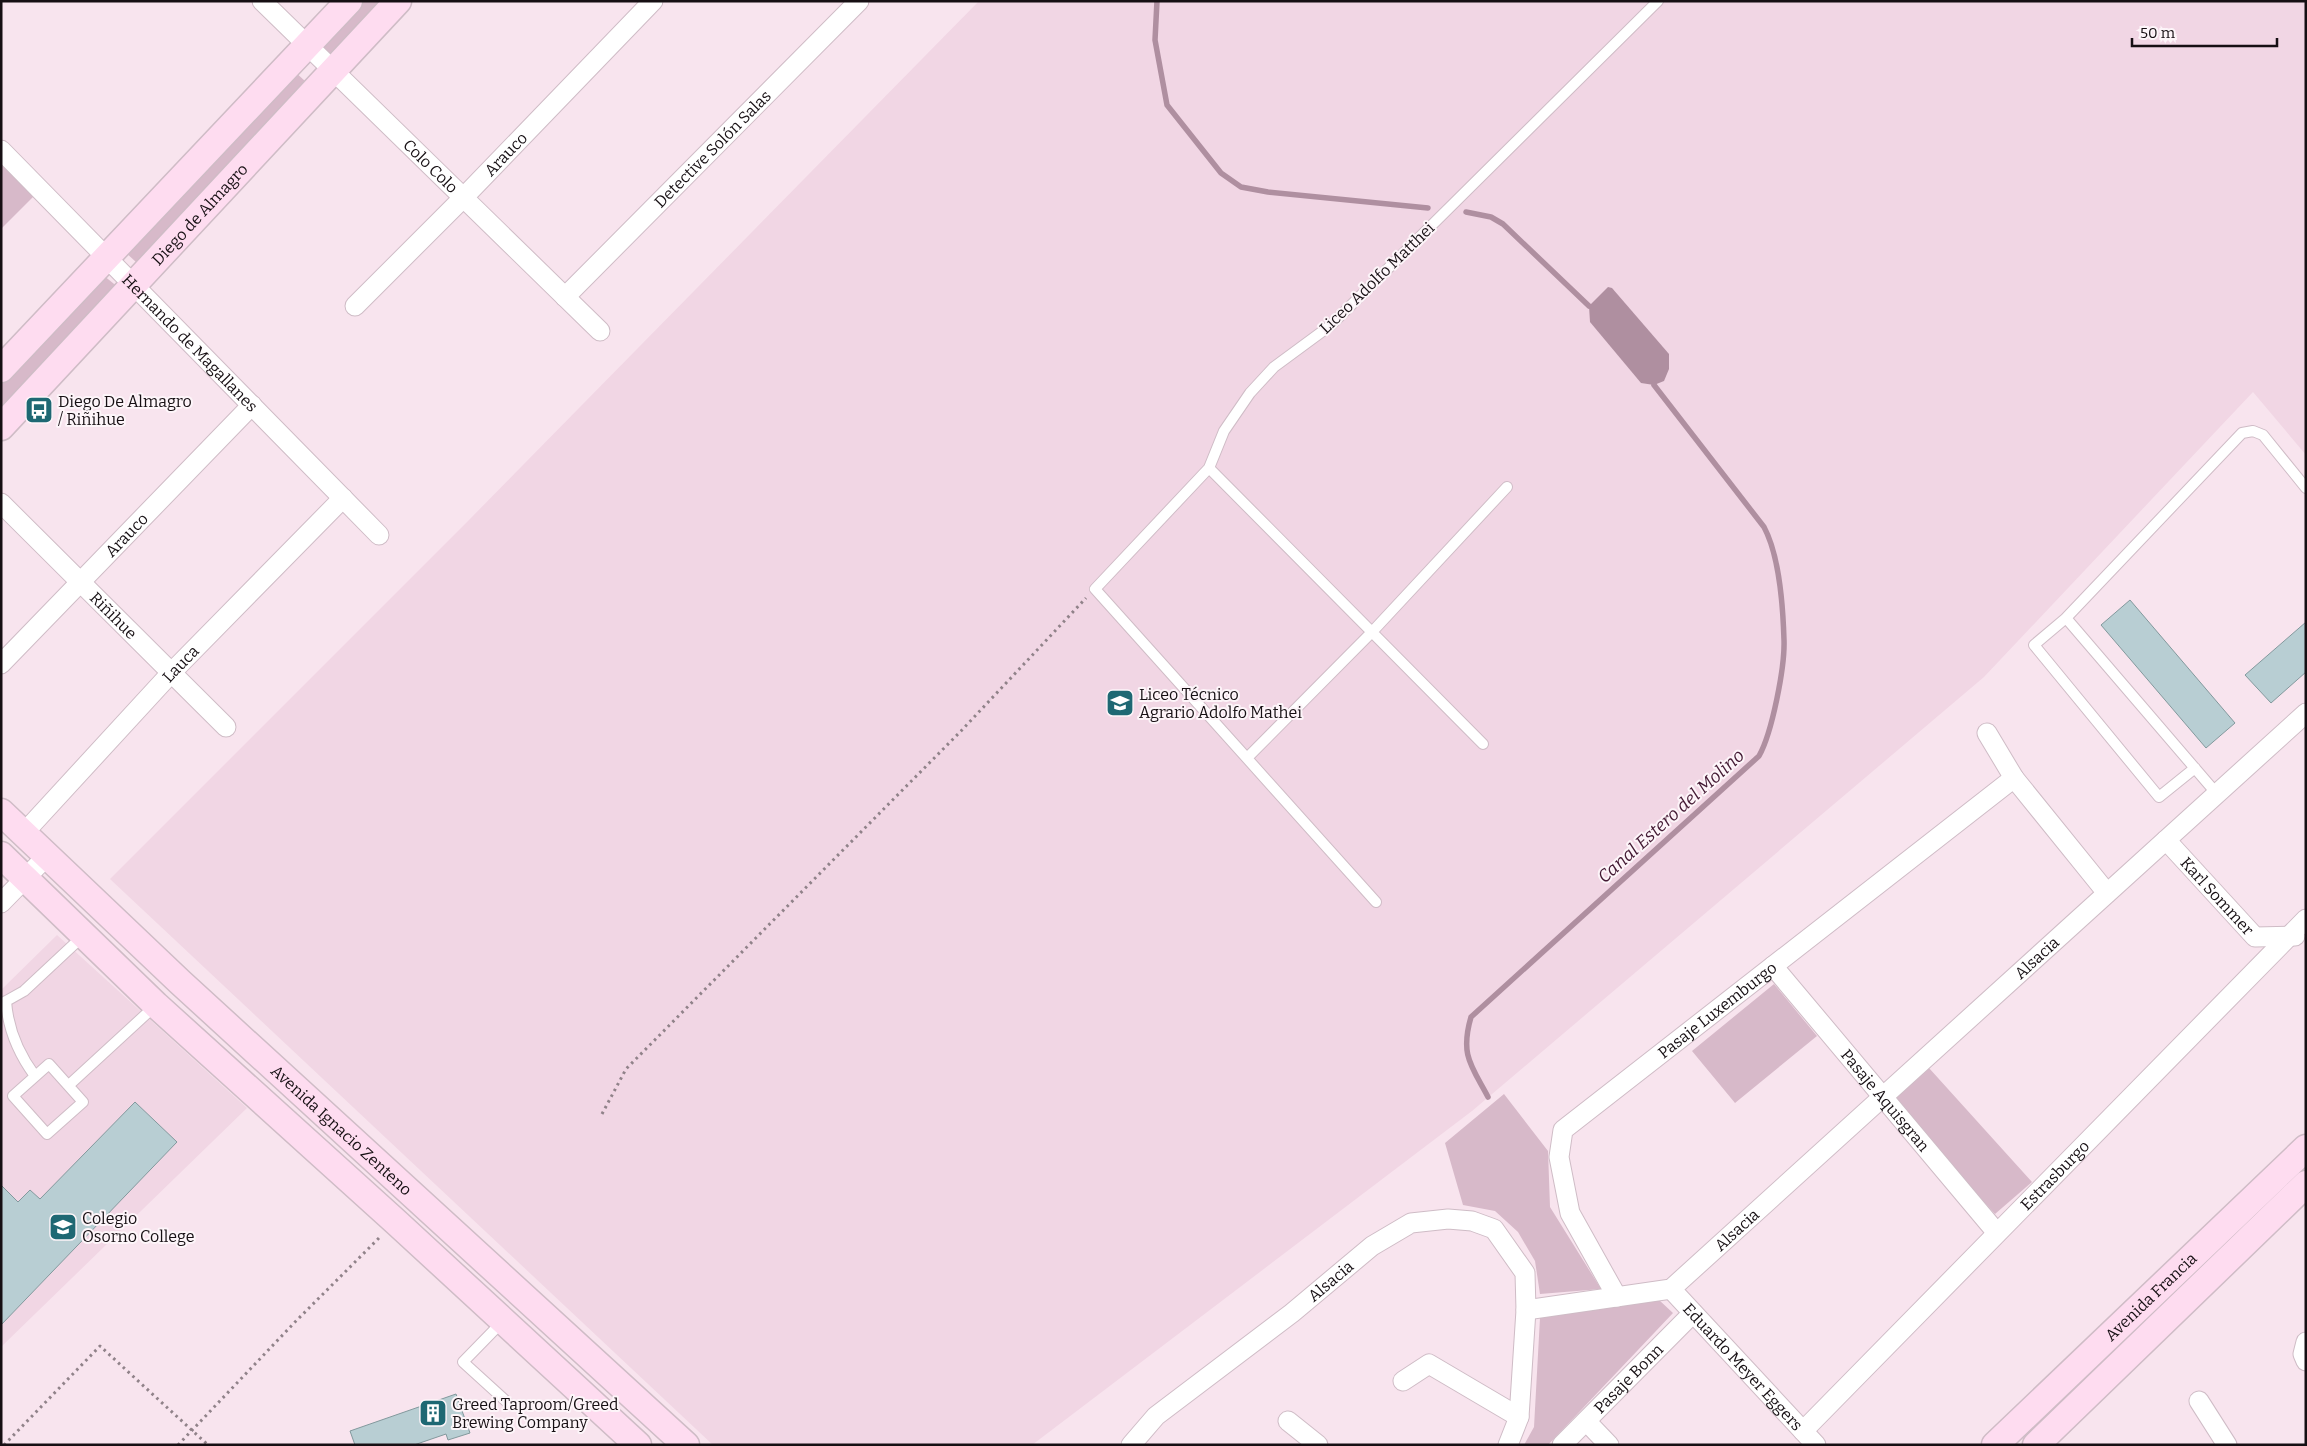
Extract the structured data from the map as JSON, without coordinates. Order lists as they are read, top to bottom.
{
  "streets": {
    "main road": ["Diego de Almagro", "Avenida Ignacio Zenteno", "Avenida Francia"],
    "street": [
      "Detective Solón Salas",
      "Arauco",
      "Colo Colo",
      "Hernando de Magallanes",
      "Riñihue",
      "Lauca",
      "Karl Sommer",
      "Alsacia",
      "Pasaje Luxemburgo",
      "Pasaje Aquisgran",
      "Estrasburgo",
      "Eduardo Meyer Eggers",
      "Pasaje Bonn"
    ],
    "lane": ["Liceo Adolfo Matthei"]
  },
  "crossings": [
    ["Detective Solón Salas", "Colo Colo"],
    ["Arauco", "Colo Colo"],
    ["Arauco", "Hernando de Magallanes"],
    ["Arauco", "Riñihue"],
    ["Colo Colo", "Diego de Almagro"],
    ["Diego de Almagro", "Hernando de Magallanes"],
    ["Hernando de Magallanes", "Lauca"],
    ["Riñihue", "Lauca"],
    ["Lauca", "Avenida Ignacio Zenteno"],
    ["Karl Sommer", "Alsacia"],
    ["Karl Sommer", "Estrasburgo"],
    ["Alsacia", "Pasaje Aquisgran"],
    ["Alsacia", "Eduardo Meyer Eggers"],
    ["Pasaje Luxemburgo", "Pasaje Aquisgran"],
    ["Pasaje Aquisgran", "Estrasburgo"],
    ["Estrasburgo", "Eduardo Meyer Eggers"],
    ["Eduardo Meyer Eggers", "Pasaje Bonn"]
  ],
  "water": ["Canal Estero del Molino"],
  "places": {
    "bus stop": ["Diego De Almagro / Riñihue"],
    "school or university": ["Liceo Técnico Agrario Adolfo Mathei", "Colegio Osorno College"],
    "building": ["Greed Taproom/Greed Brewing Company"]
  },
  "scale_bar": "50 m"
}
